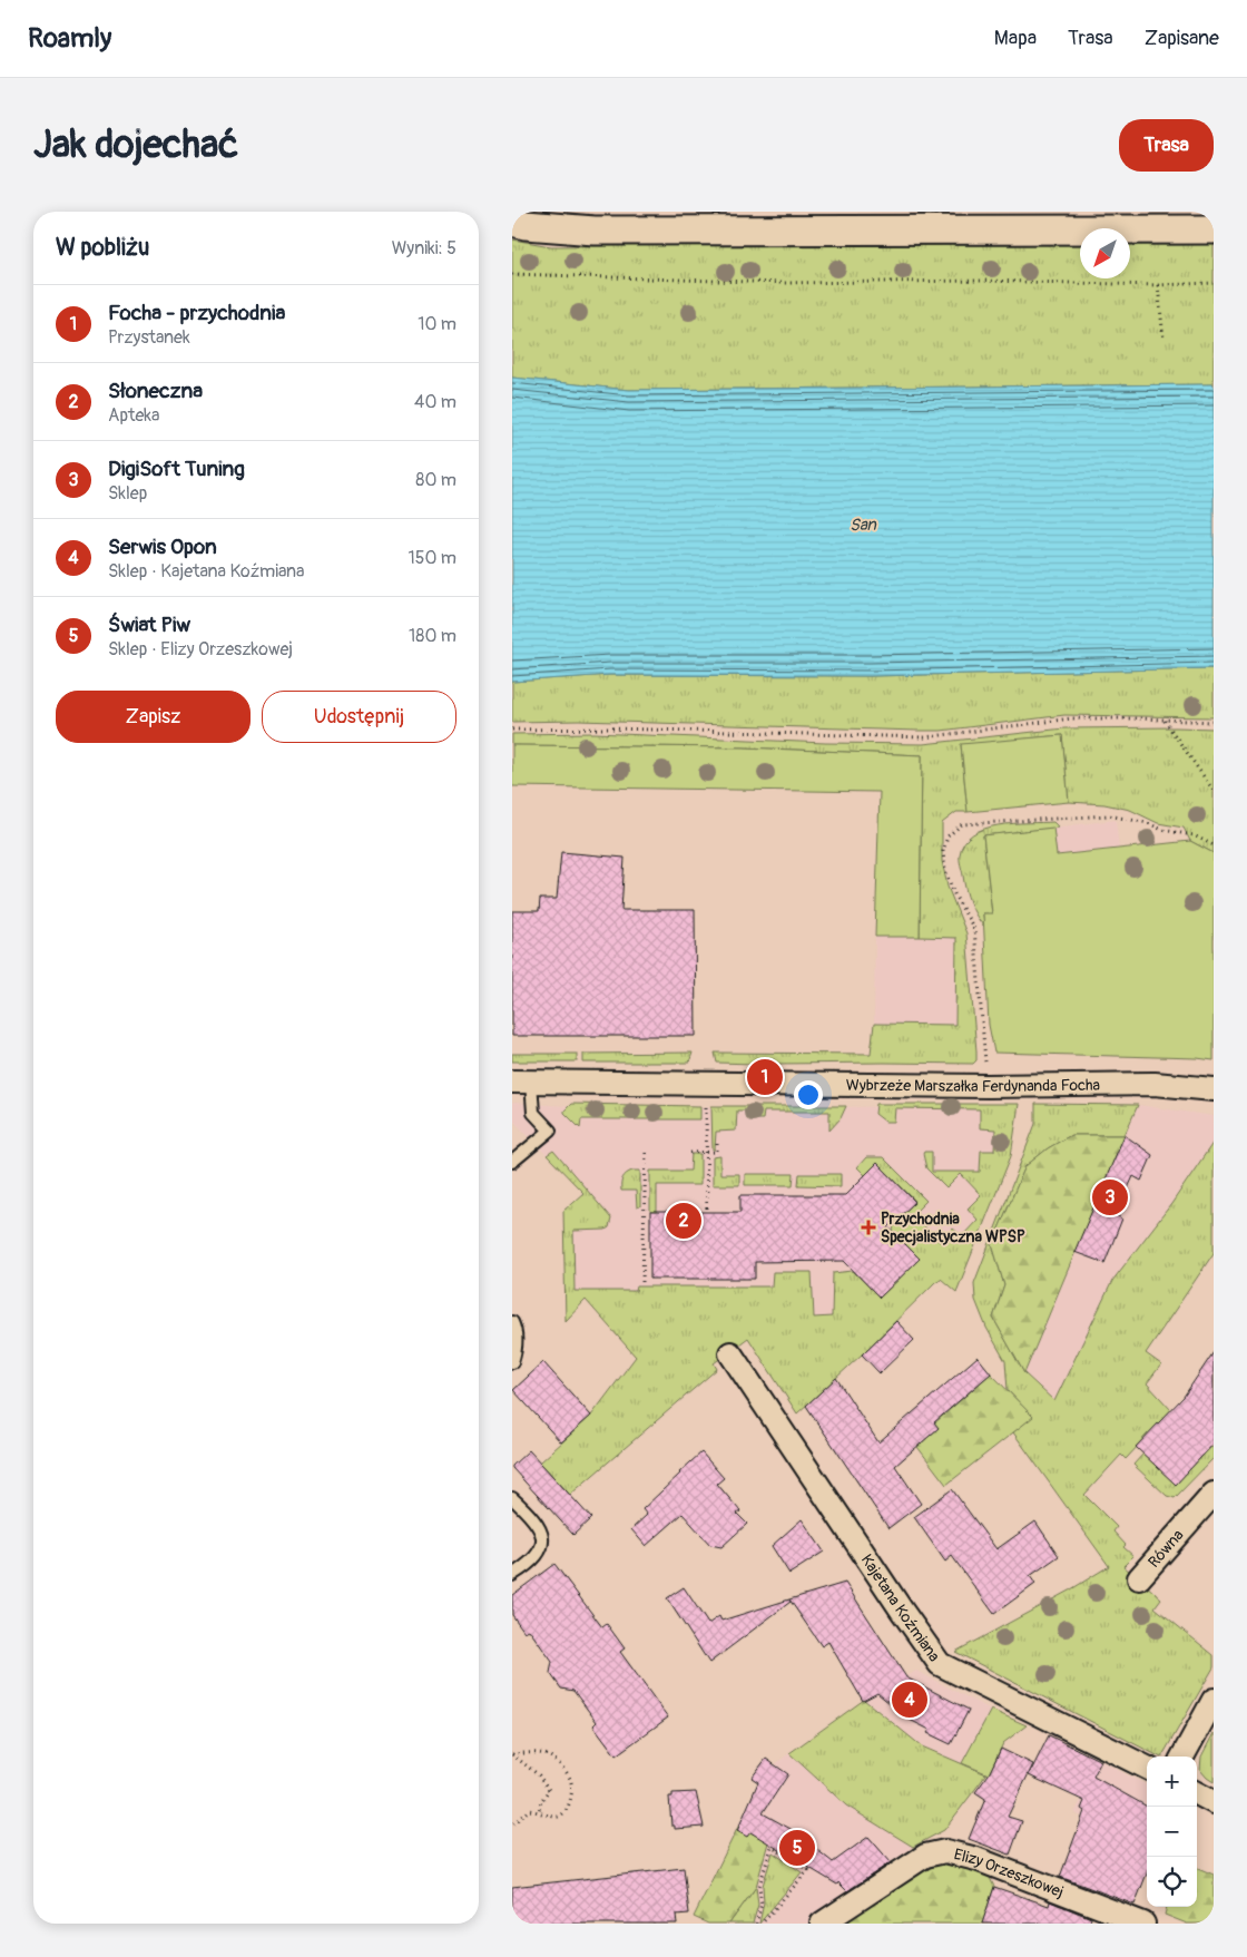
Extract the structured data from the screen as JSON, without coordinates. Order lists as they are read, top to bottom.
{
  "streets": {
    "street": [
      "Wybrzeże Marszałka Ferdynanda Focha",
      "Równa",
      "Kajetana Koźmiana",
      "Elizy Orzeszkowej"
    ]
  },
  "water": ["San"],
  "places": {
    "health": ["Przychodnia Specjalistyczna WPSP"]
  },
  "north": "bottom left",
  "page": {
    "header": "Roamly",
    "nav": ["Mapa", "Trasa", "Zapisane"],
    "buttons": [
      "Trasa",
      ["Zapisz", "Udostępnij"]
    ],
    "title": "Jak dojechać",
    "heading": ["W pobliżu", "Wyniki: 5"],
    "list": [
      {
        "mark": "1",
        "name": "Focha - przychodnia",
        "note": "Przystanek",
        "value": "10 m"
      },
      {
        "mark": "2",
        "name": "Słoneczna",
        "note": "Apteka",
        "value": "40 m"
      },
      {
        "mark": "3",
        "name": "DigiSoft Tuning",
        "note": "Sklep",
        "value": "80 m"
      },
      {
        "mark": "4",
        "name": "Serwis Opon",
        "note": "Sklep · Kajetana Koźmiana",
        "value": "150 m"
      },
      {
        "mark": "5",
        "name": "Świat Piw",
        "note": "Sklep · Elizy Orzeszkowej",
        "value": "180 m"
      }
    ],
    "pins": [
      "1",
      "3",
      "2",
      "4",
      "5"
    ],
    "map_buttons": ["+", "−"]
  }
}
